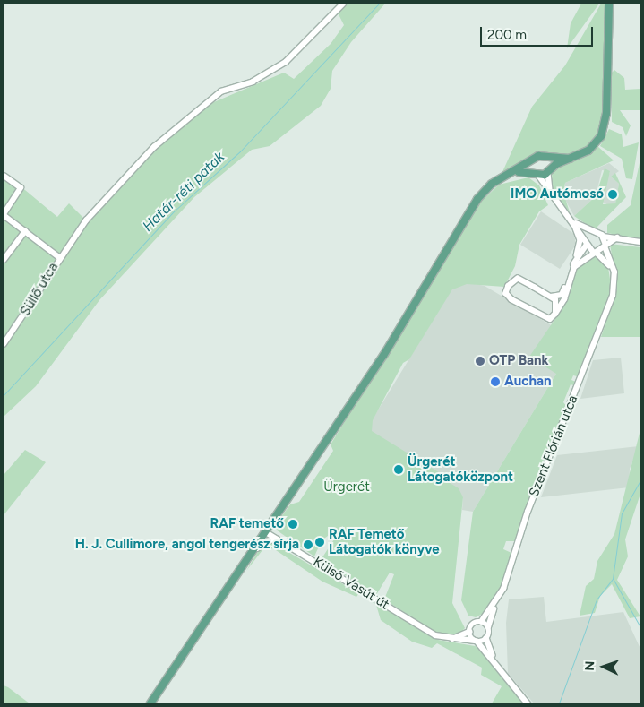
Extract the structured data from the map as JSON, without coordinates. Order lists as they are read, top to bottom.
{
  "streets": {
    "street": ["Süllő utca", "Szent Flórián utca", "Külső Vasút út"]
  },
  "crossings": [
    ["Szent Flórián utca", "Külső Vasút út"]
  ],
  "water": ["Határ-réti patak"],
  "parks": ["Ürgerét"],
  "places": [
    "IMO Autómosó",
    "OTP Bank",
    "Auchan",
    "Ürgerét Látogatóközpont",
    "RAF temető",
    "RAF Temető Látogatók könyve",
    "H. J. Cullimore, angol tengerész sírja"
  ],
  "scale_bar": "200 m",
  "north": "left"
}
